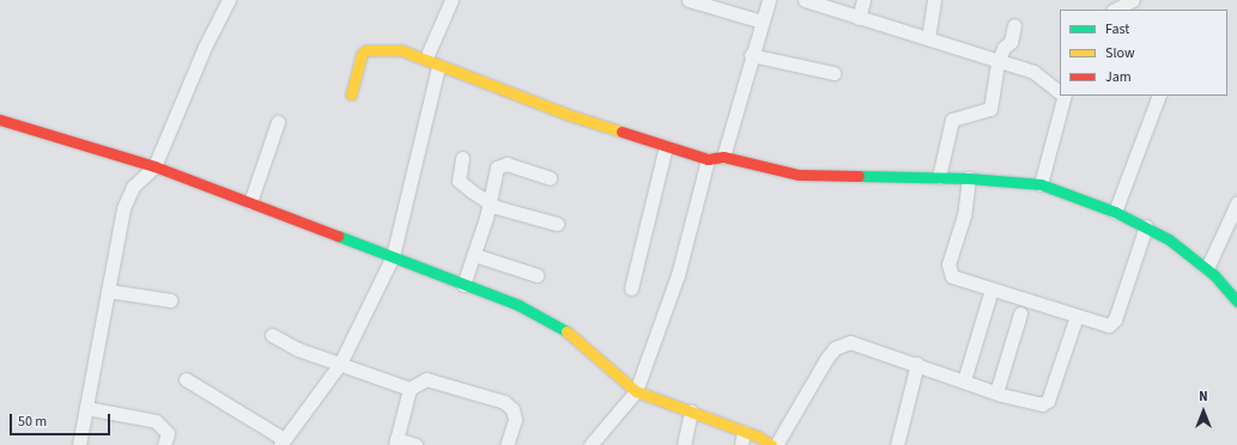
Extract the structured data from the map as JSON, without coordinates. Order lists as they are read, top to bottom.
{
  "legend": ["Fast", "Slow", "Jam"],
  "scale_bar": "50 m",
  "north": "top"
}
